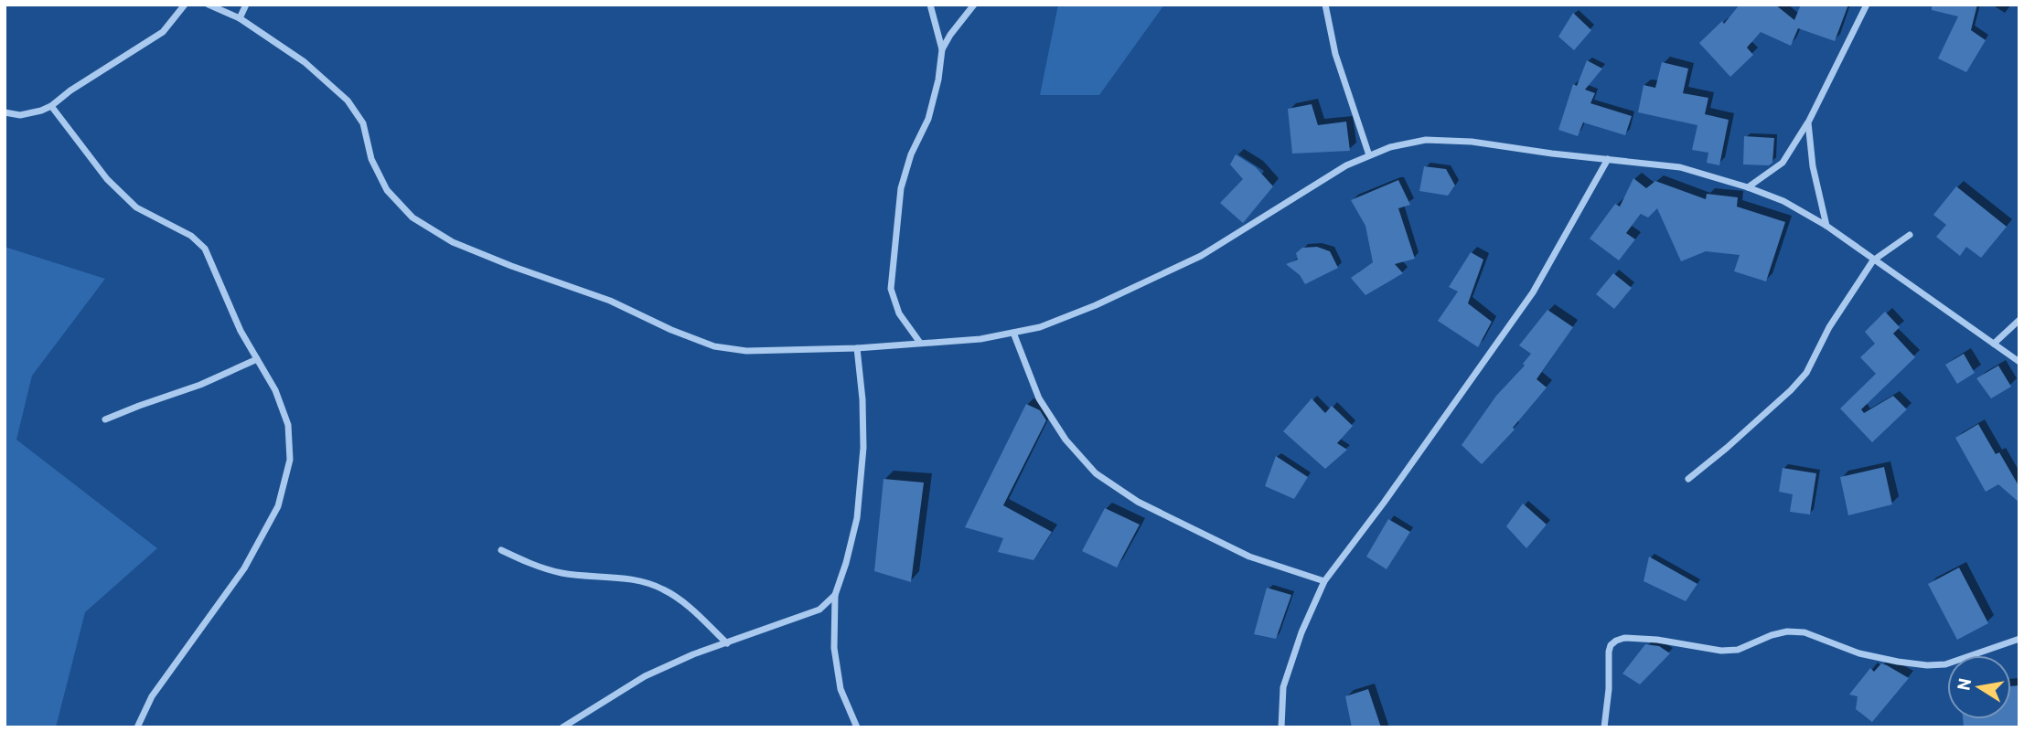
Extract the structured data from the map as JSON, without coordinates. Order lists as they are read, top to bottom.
{
  "north": "left"
}
